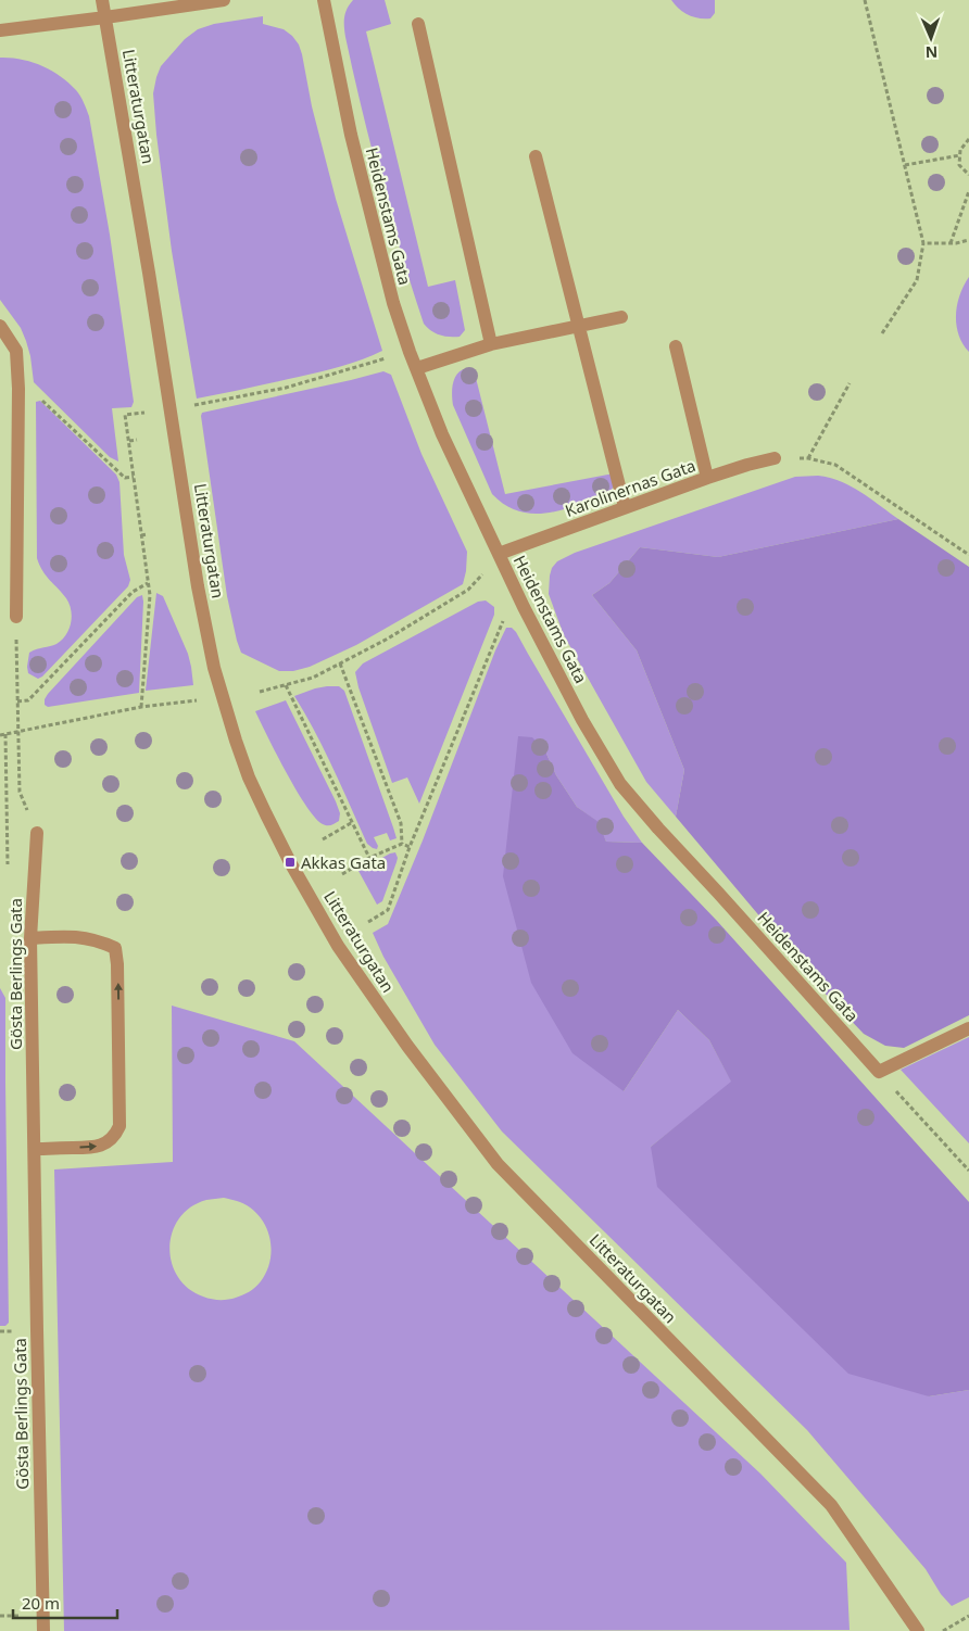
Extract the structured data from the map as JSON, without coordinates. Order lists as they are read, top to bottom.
{
  "streets": {
    "street": [
      "Litteraturgatan",
      "Heidenstams Gata",
      "Karolinernas Gata",
      "Gösta Berlings Gata"
    ]
  },
  "crossings": [
    ["Heidenstams Gata", "Karolinernas Gata"]
  ],
  "places": {
    "transit": ["Akkas Gata"]
  },
  "scale_bar": "20 m",
  "north": "bottom"
}
